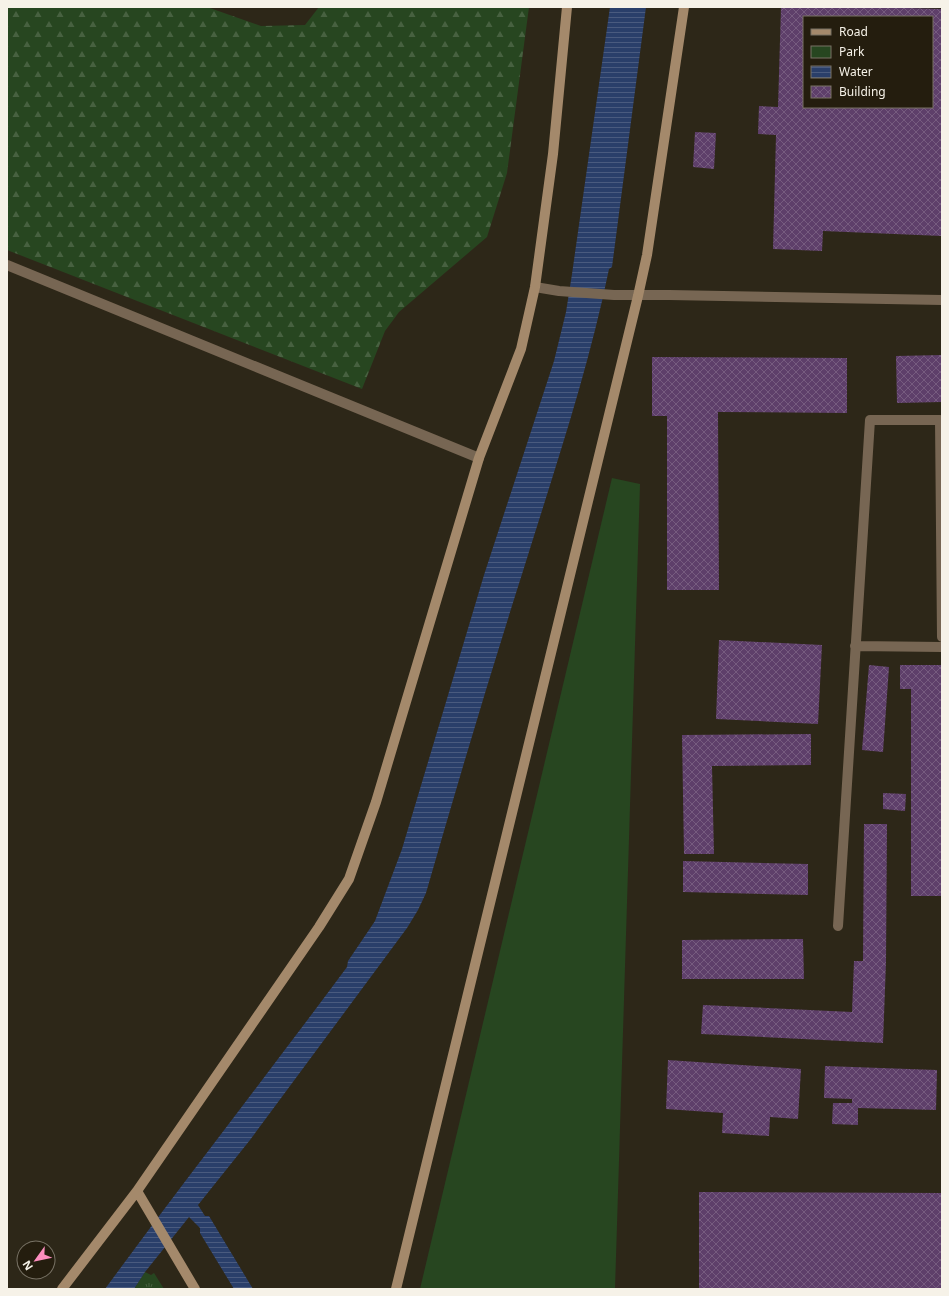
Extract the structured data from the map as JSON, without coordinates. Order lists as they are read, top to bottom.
{
  "legend": [
    "Road",
    "Park",
    "Water",
    "Building"
  ],
  "north": "bottom left"
}
